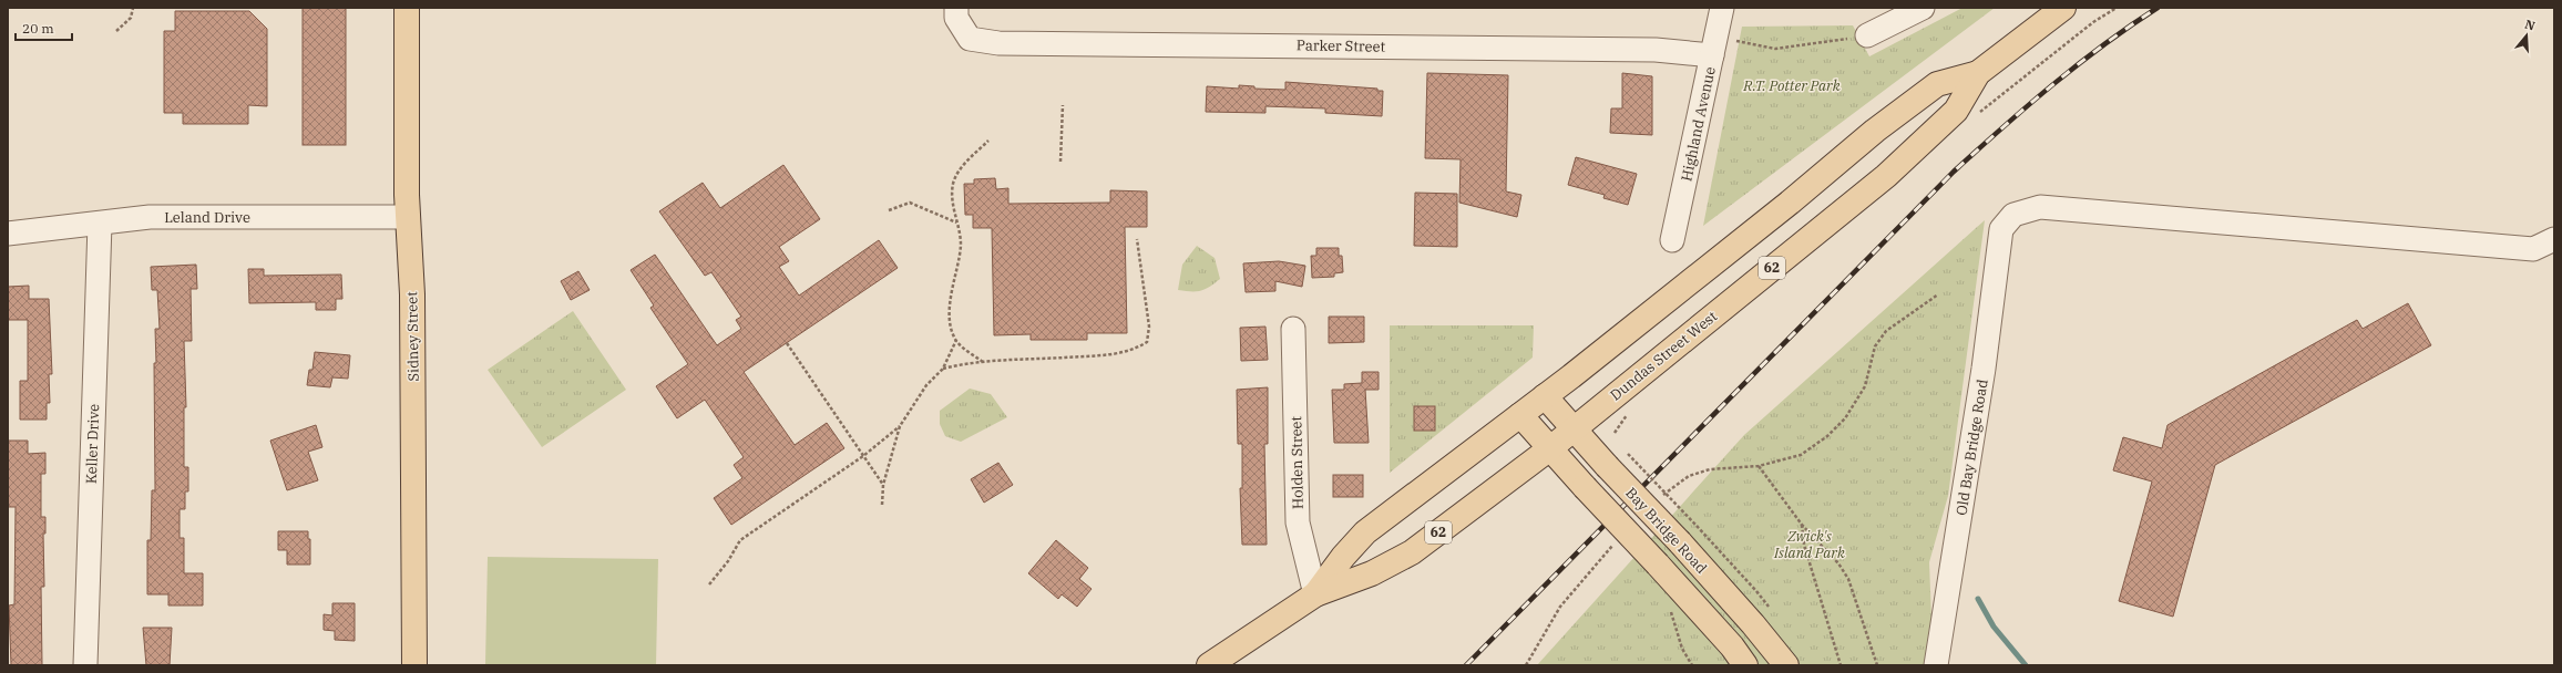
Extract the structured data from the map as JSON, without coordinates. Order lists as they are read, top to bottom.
{
  "streets": {
    "main road": [
      "62",
      "Sidney Street",
      "Dundas Street West",
      "Bay Bridge Road"
    ],
    "street": [
      "Parker Street",
      "Highland Avenue",
      "Leland Drive",
      "Keller Drive",
      "Old Bay Bridge Road",
      "Holden Street"
    ]
  },
  "crossings": [
    ["Parker Street", "Highland Avenue"],
    ["Leland Drive", "Sidney Street"],
    ["Leland Drive", "Keller Drive"],
    ["Dundas Street West", "Holden Street"],
    ["Dundas Street West", "Bay Bridge Road"]
  ],
  "parks": ["R.T. Potter Park", "Zwick's Island Park"],
  "scale_bar": "20 m",
  "north": "top"
}
